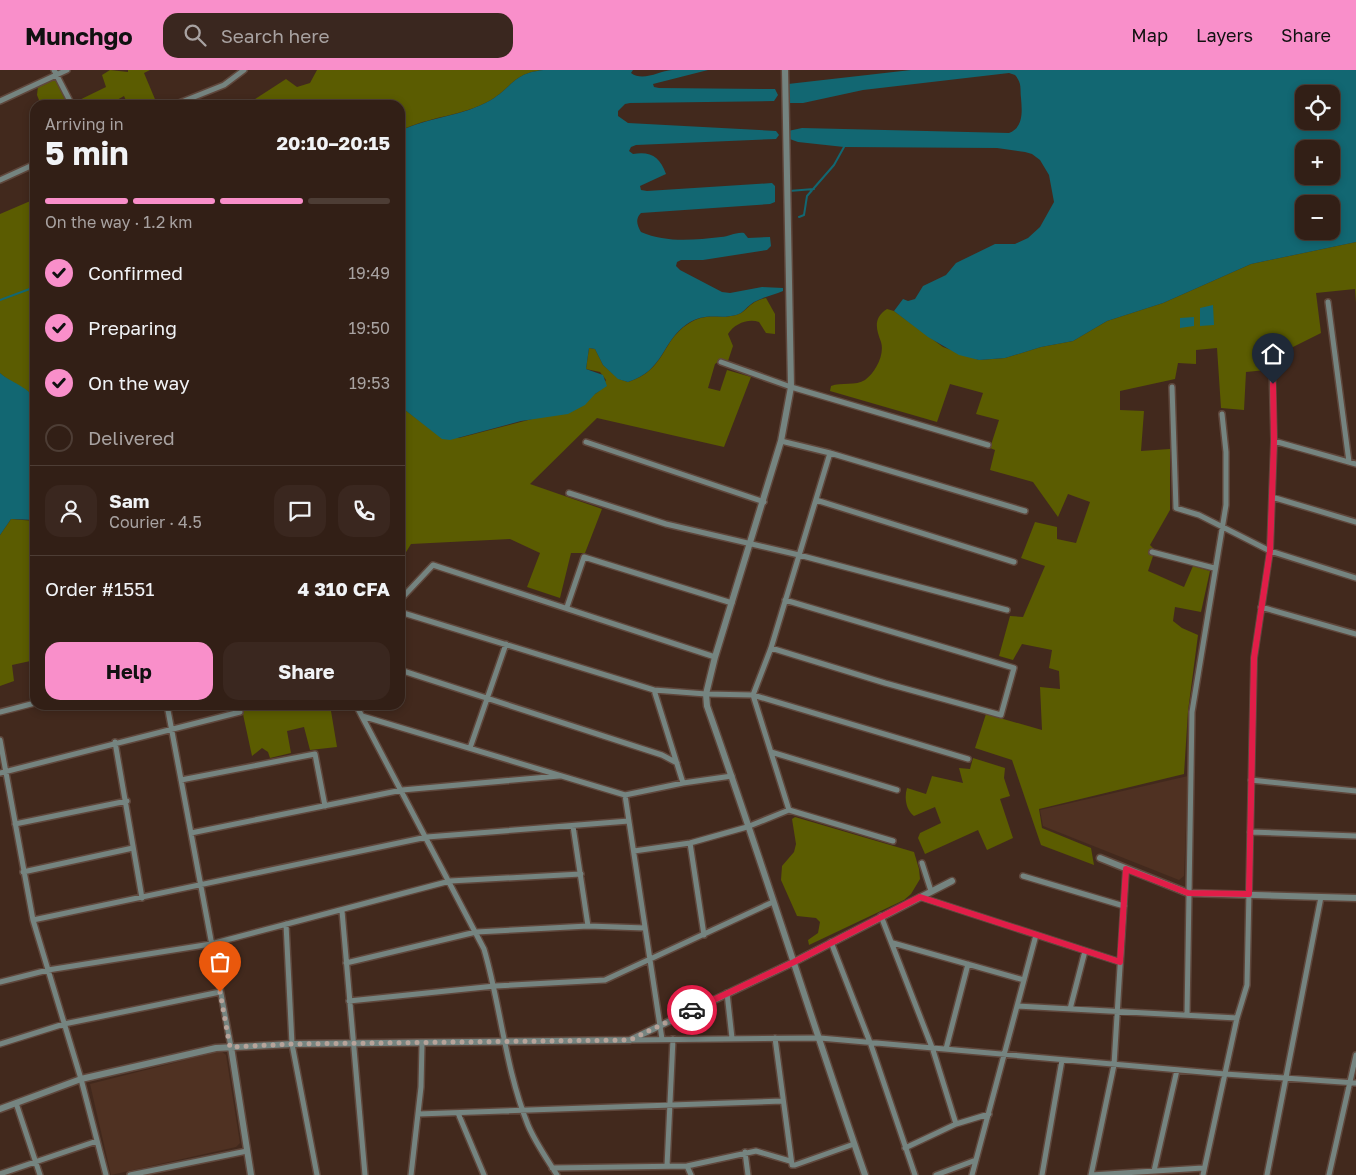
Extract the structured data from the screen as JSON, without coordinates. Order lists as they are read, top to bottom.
{
  "page": {
    "header": "Munchgo",
    "search": "Search here",
    "nav": ["Map", "Layers", "Share"],
    "map_buttons": ["+", "−"],
    "heading": ["5 min", "Arriving in", "20:10–20:15"],
    "panel": [
      "Sam",
      "Courier · 4.5",
      "Order #1551",
      "4 310 CFA"
    ],
    "bar": "On the way · 1.2 km",
    "list": [
      ["Confirmed", "19:49"],
      ["Preparing", "19:50"],
      ["On the way", "19:53"],
      "Delivered"
    ],
    "buttons": ["Help", "Share"]
  }
}
